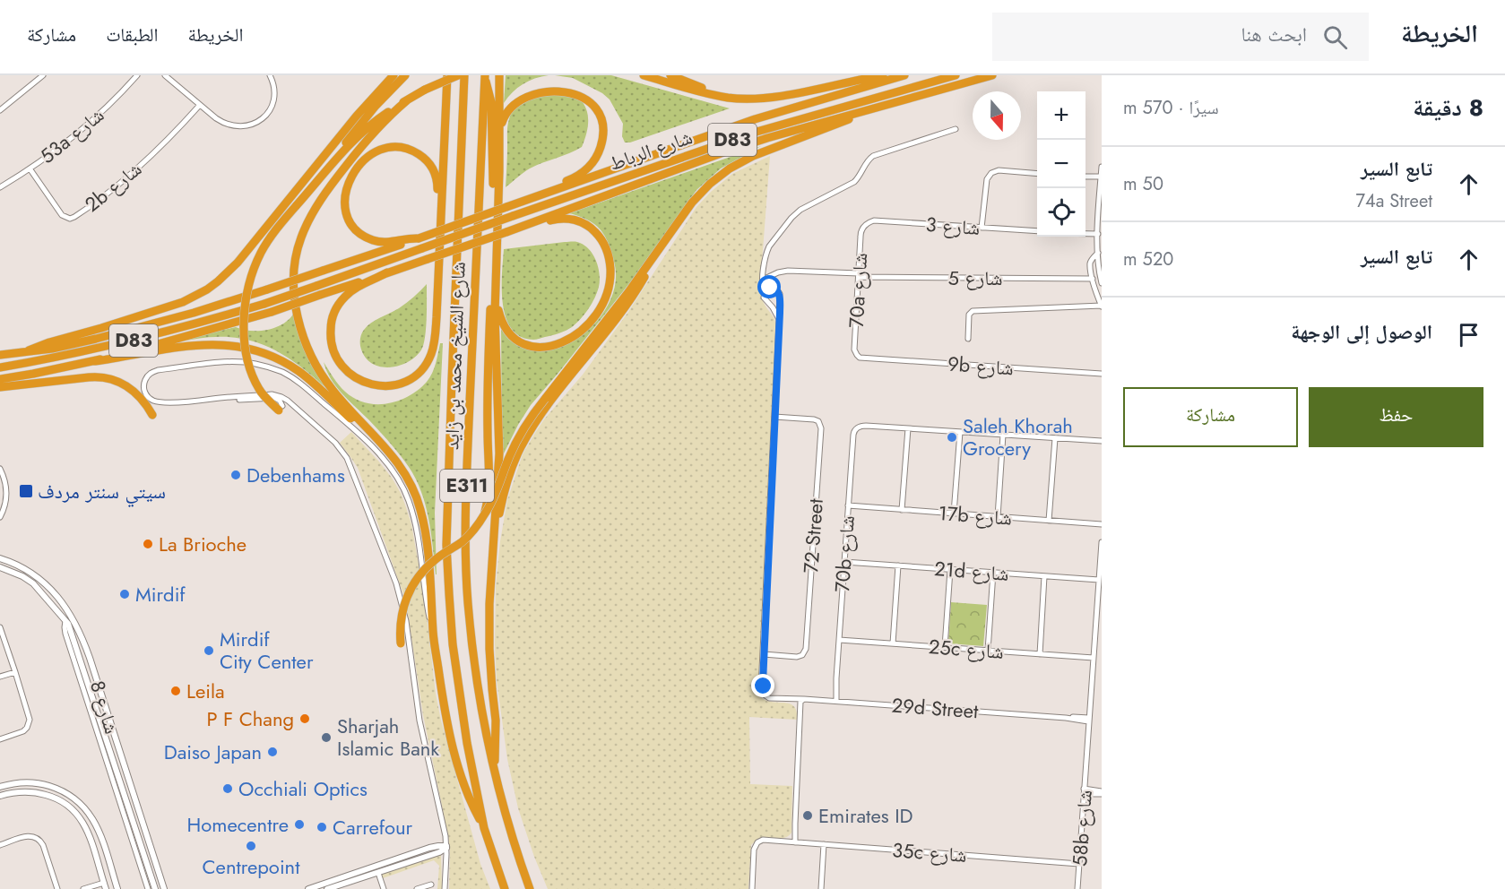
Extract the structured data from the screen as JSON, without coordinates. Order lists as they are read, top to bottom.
{
  "streets": {
    "highway": [
      "D83",
      "شارع الرباط",
      "شارع الشيخ محمد بن زايد",
      "E311"
    ],
    "street": [
      "53a شارع",
      "2b شارع",
      "شارع 3",
      "شارع 5",
      "70a شارع",
      "9b شارع",
      "17b شارع",
      "72 Street",
      "70b شارع",
      "21d شارع",
      "25c شارع",
      "شارع 8",
      "29d Street",
      "58b شارع",
      "35c شارع"
    ]
  },
  "crossings": [
    ["53a شارع", "2b شارع"],
    ["D83", "شارع الرباط"],
    ["شارع 3", "70a شارع"],
    ["شارع 5", "70a شارع"],
    ["70a شارع", "9b شارع"],
    ["17b شارع", "70b شارع"],
    ["72 Street", "29d Street"],
    ["70b شارع", "21d شارع"],
    ["70b شارع", "25c شارع"],
    ["70b شارع", "29d Street"],
    ["21d شارع", "58b شارع"],
    ["25c شارع", "58b شارع"],
    ["29d Street", "58b شارع"],
    ["58b شارع", "35c شارع"]
  ],
  "places": {
    "other": [
      "Saleh Khorah Grocery",
      "Debenhams",
      "La Brioche",
      "Mirdif",
      "Mirdif City Center",
      "Leila",
      "P F Chang",
      "Sharjah Islamic Bank",
      "Daiso Japan",
      "Occhiali Optics",
      "Emirates ID",
      "Homecentre",
      "Carrefour",
      "Centrepoint"
    ],
    "transit": ["سيتي سنتر مردف"]
  },
  "north": "bottom",
  "page": {
    "header": "الخريطة",
    "search": "ابحث هنا",
    "nav": ["الخريطة", "الطبقات", "مشاركة"],
    "heading": ["8 دقيقة", "سيرًا · 570 m"],
    "map_buttons": ["+", "−"],
    "list": [
      ["تابع السير", "74a Street", "50 m"],
      ["تابع السير", "520 m"],
      "الوصول إلى الوجهة"
    ],
    "buttons": ["حفظ", "مشاركة"]
  }
}
